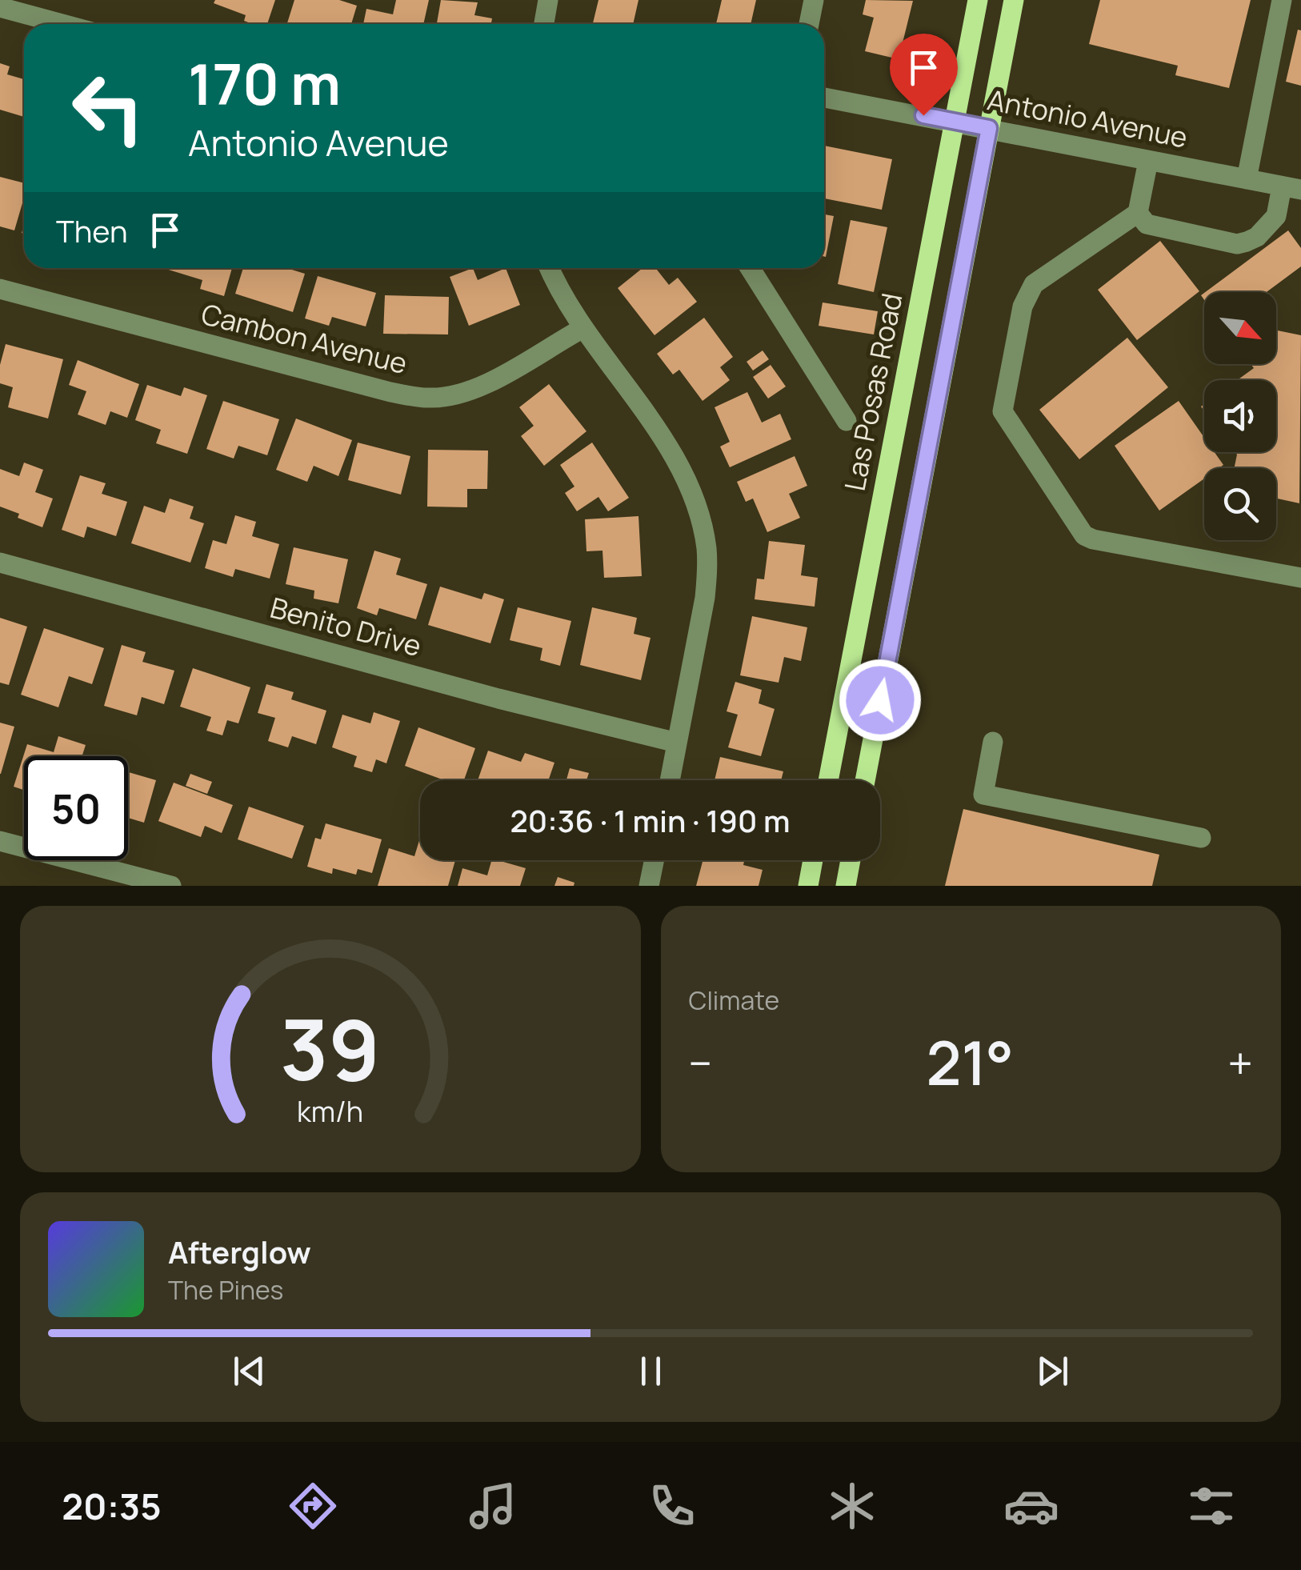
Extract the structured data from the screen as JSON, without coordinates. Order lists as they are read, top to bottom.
{
  "streets": {
    "main road": ["Las Posas Road"],
    "street": ["Antonio Avenue", "Cambon Avenue", "Benito Drive"]
  },
  "crossings": [
    ["Antonio Avenue", "Las Posas Road"]
  ],
  "north": "bottom right",
  "page": {
    "turn": ["170 m", "Antonio Avenue"],
    "then": "Then",
    "limit": "50",
    "trip": "20:36 · 1 min · 190 m",
    "tile": "Climate",
    "heat": ["−", "21°", "+"],
    "song": ["Afterglow", "The Pines"],
    "tabs": "20:35",
    "gauge": ["39", "km/h"]
  }
}
